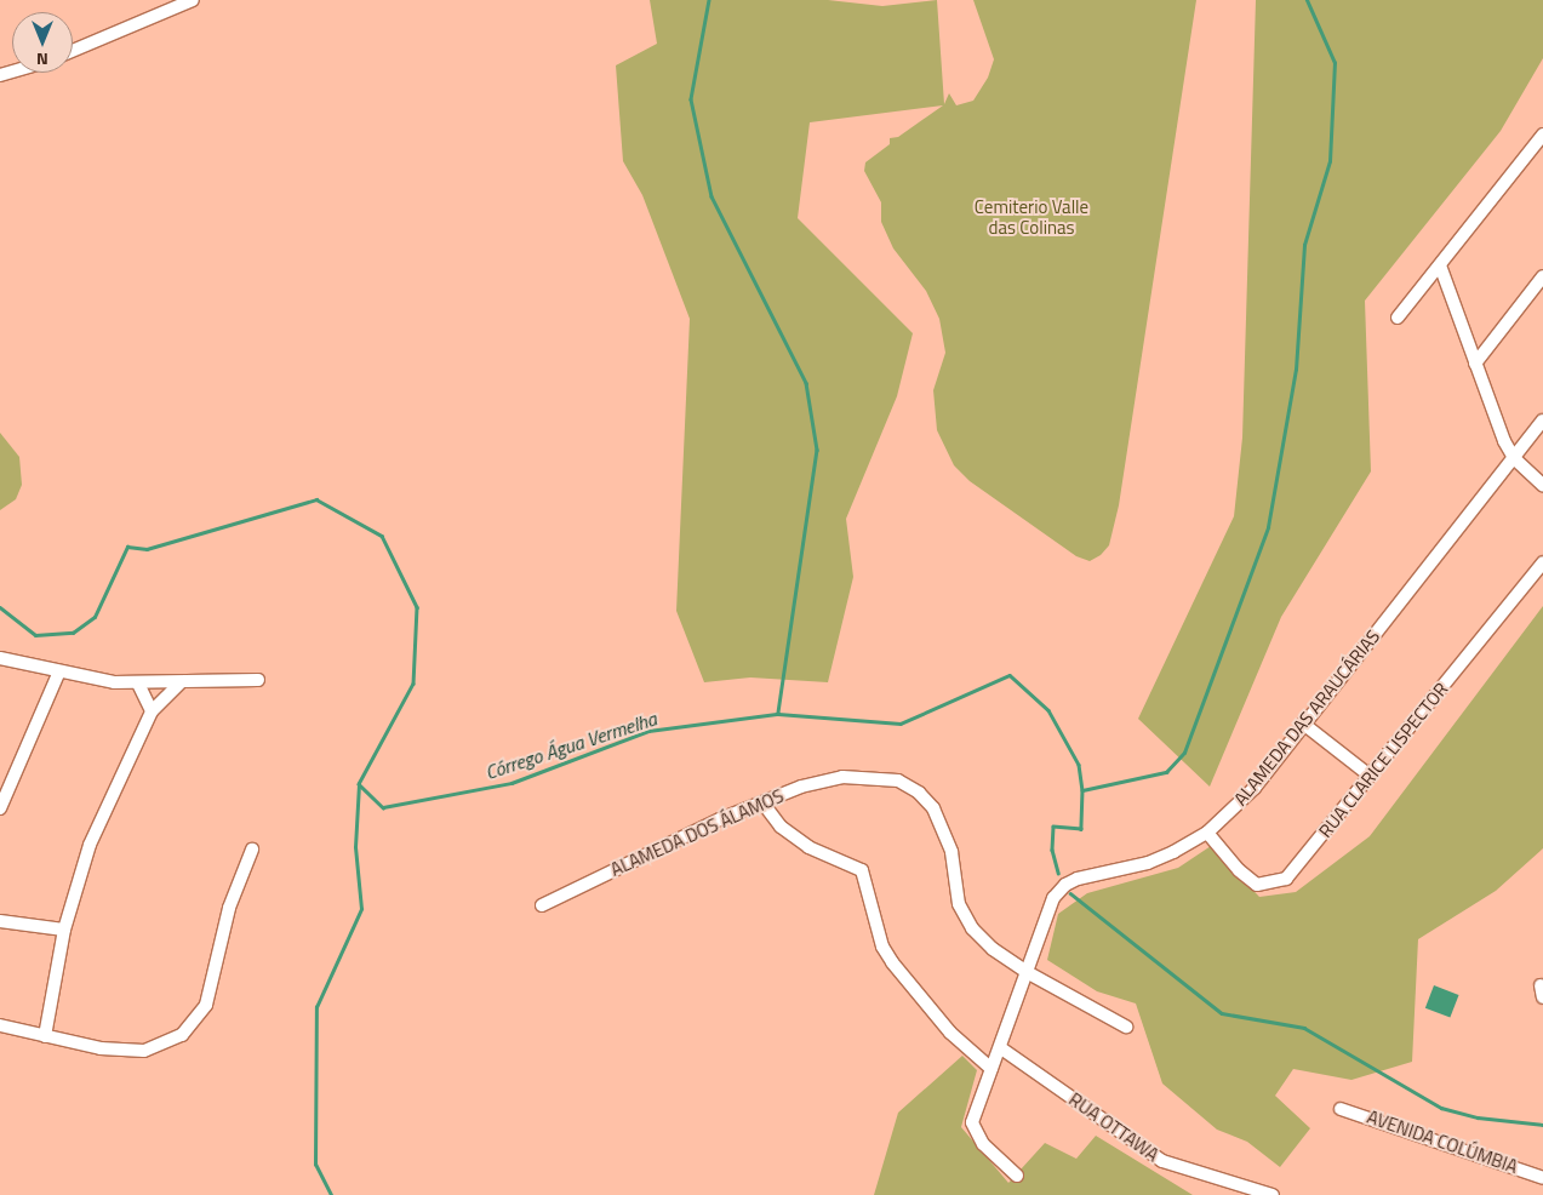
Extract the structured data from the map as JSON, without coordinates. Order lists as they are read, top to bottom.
{
  "streets": {
    "street": [
      "ALAMEDA DAS ARAUCÁRIAS",
      "RUA CLARICE LISPECTOR",
      "ALAMEDA DOS ÁLAMOS",
      "RUA OTTAWA",
      "AVENIDA COLÚMBIA"
    ]
  },
  "crossings": [
    ["ALAMEDA DAS ARAUCÁRIAS", "RUA CLARICE LISPECTOR"],
    ["ALAMEDA DAS ARAUCÁRIAS", "ALAMEDA DOS ÁLAMOS"],
    ["ALAMEDA DAS ARAUCÁRIAS", "RUA OTTAWA"]
  ],
  "water": ["Córrego Água Vermelha"],
  "parks": ["Cemiterio Valle das Colinas"],
  "north": "bottom"
}
